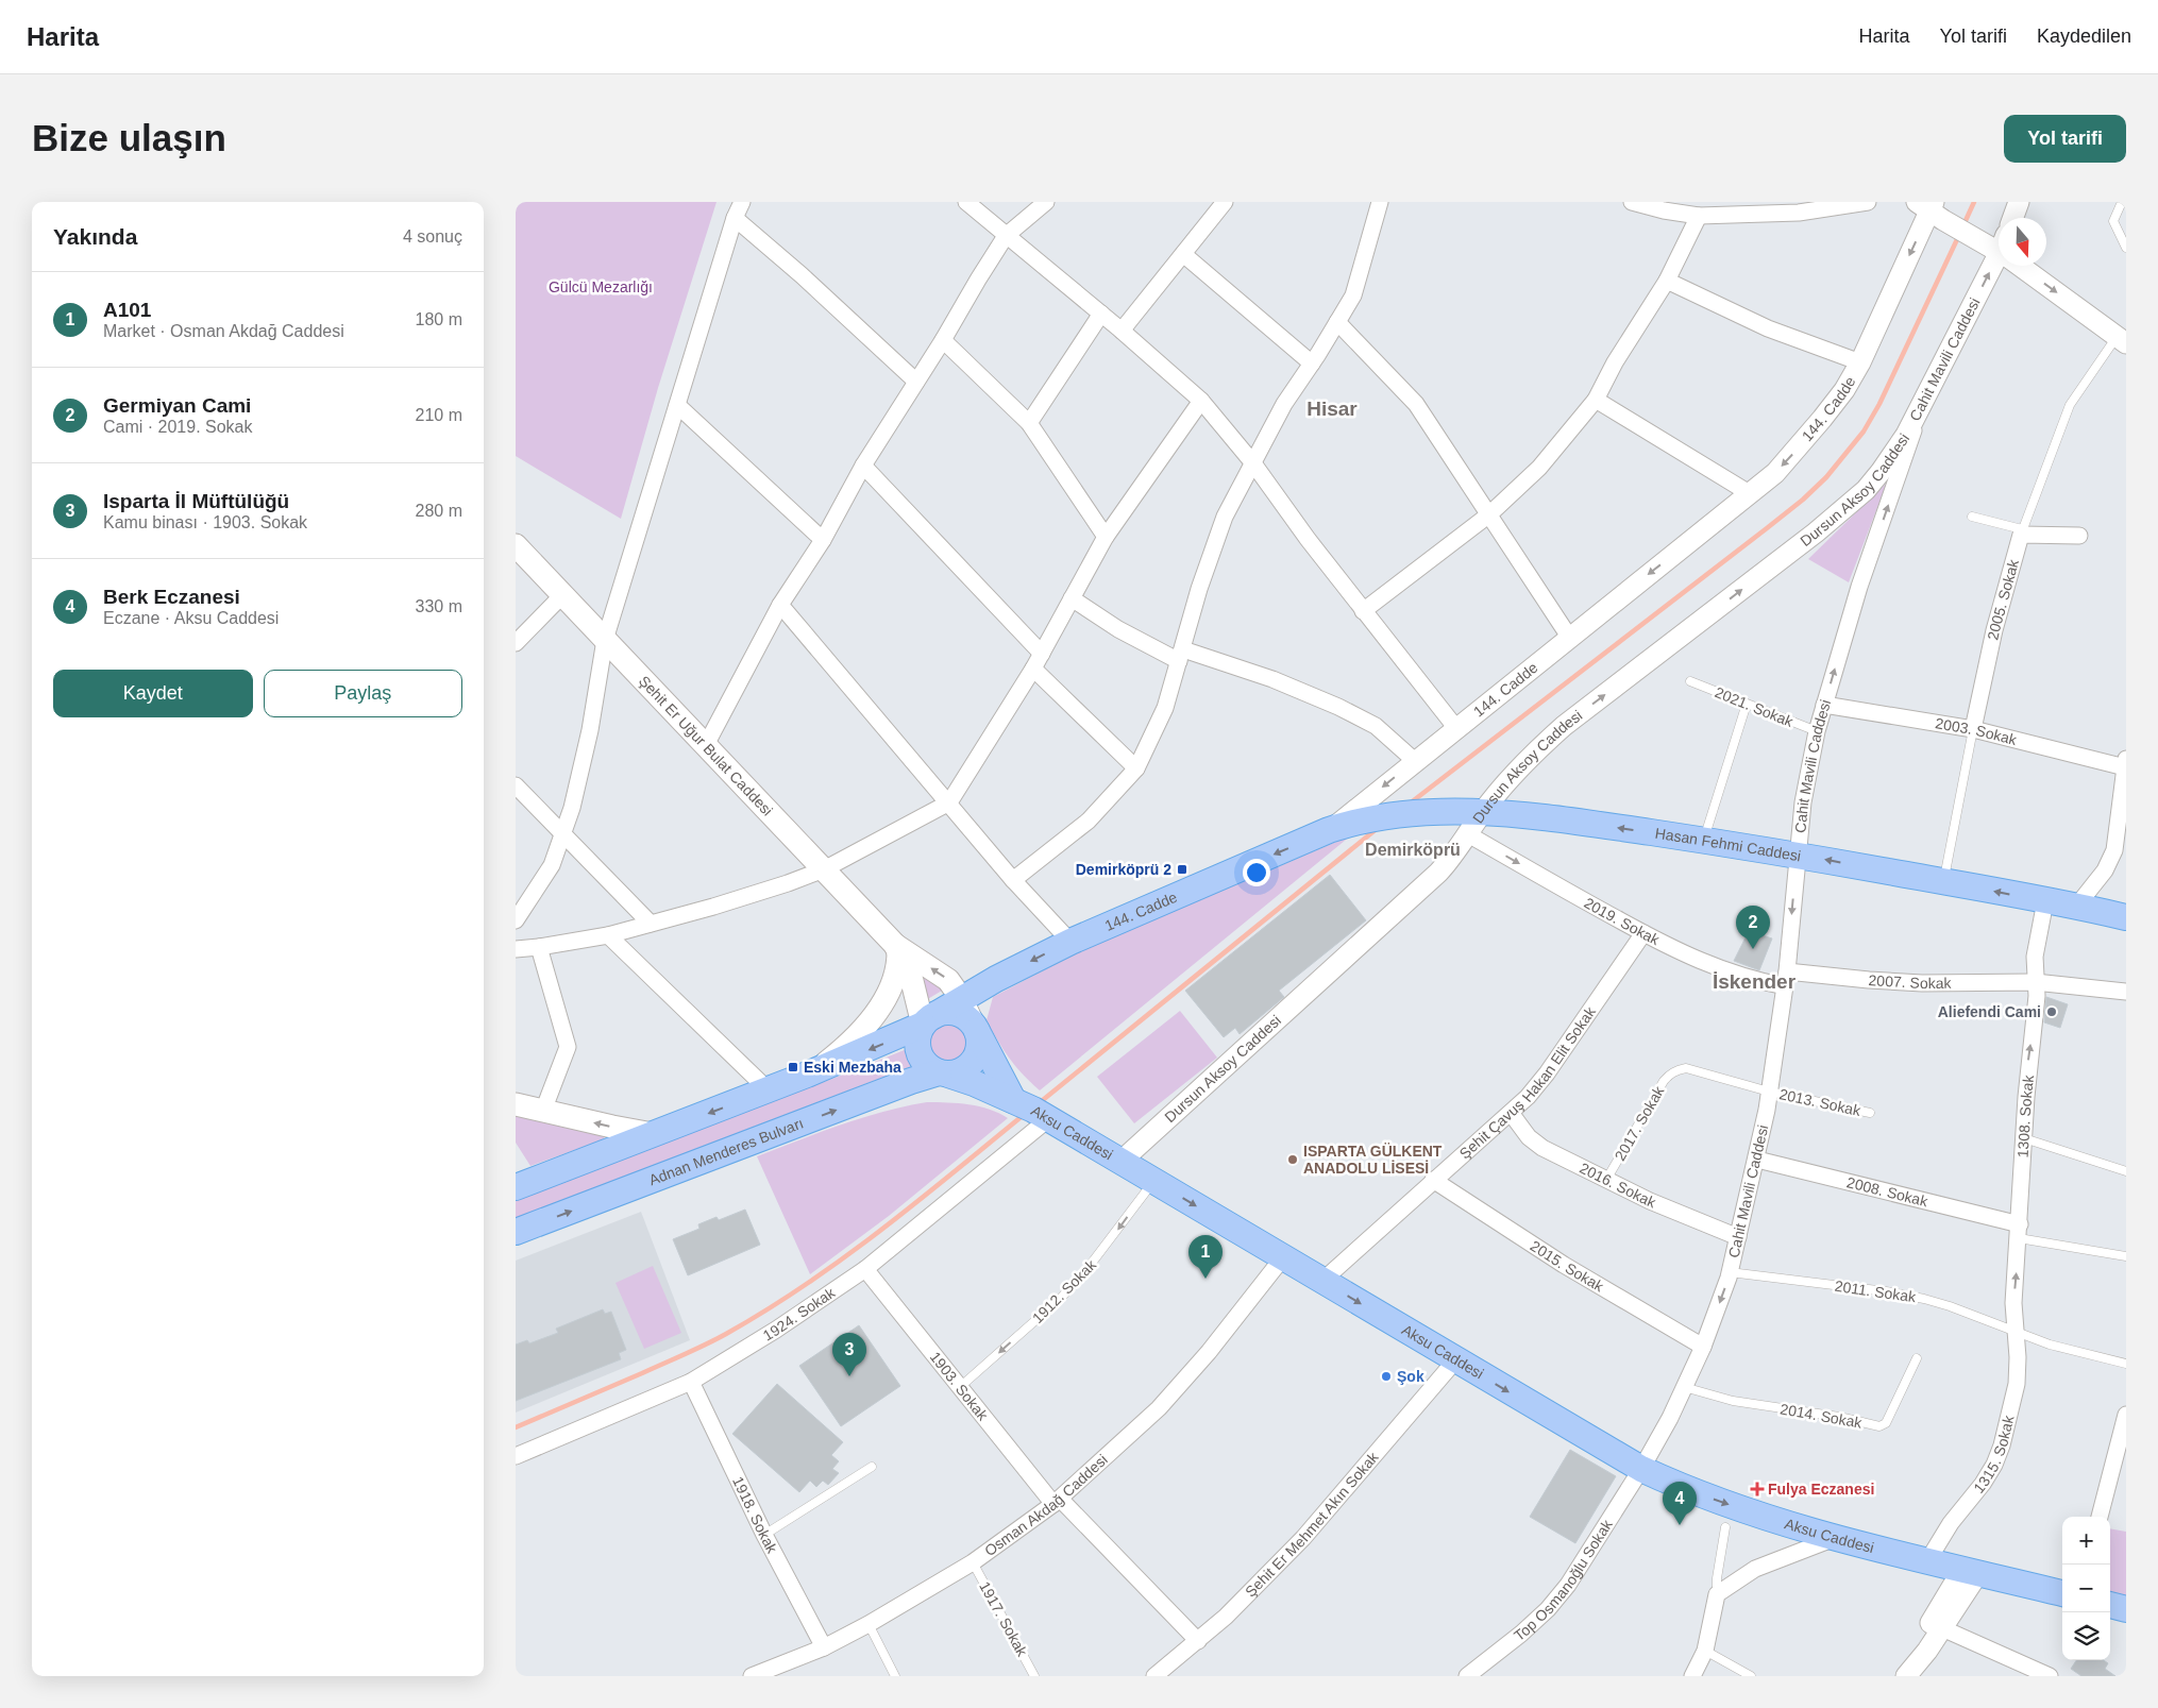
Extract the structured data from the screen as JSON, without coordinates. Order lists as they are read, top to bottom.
{
  "streets": {
    "main road": [
      "144. Cadde",
      "Şehit Er Uğur Bulat Caddesi",
      "Hasan Fehmi Caddesi",
      "Aksu Caddesi",
      "Adnan Menderes Bulvarı"
    ],
    "street": [
      "Cahit Mavili Caddesi",
      "Dursun Aksoy Caddesi",
      "2005. Sokak",
      "2003. Sokak",
      "2019. Sokak",
      "2007. Sokak",
      "Şehit Çavuş Hakan Elit Sokak",
      "1308. Sokak",
      "2016. Sokak",
      "2008. Sokak",
      "2015. Sokak",
      "1924. Sokak",
      "1903. Sokak",
      "1315. Sokak",
      "Osman Akdağ Caddesi",
      "1918. Sokak",
      "Şehit Er Mehmet Akın Sokak",
      "Top Osmanoğlu Sokak"
    ],
    "lane": [
      "2021. Sokak",
      "2013. Sokak",
      "2017. Sokak",
      "1912. Sokak",
      "2011. Sokak",
      "2014. Sokak",
      "1917. Sokak"
    ]
  },
  "crossings": [
    ["Cahit Mavili Caddesi", "Dursun Aksoy Caddesi"],
    ["Cahit Mavili Caddesi", "2021. Sokak"],
    ["Cahit Mavili Caddesi", "2003. Sokak"],
    ["Cahit Mavili Caddesi", "Hasan Fehmi Caddesi"],
    ["Cahit Mavili Caddesi", "2019. Sokak"],
    ["Cahit Mavili Caddesi", "2007. Sokak"],
    ["Cahit Mavili Caddesi", "2013. Sokak"],
    ["Cahit Mavili Caddesi", "2017. Sokak"],
    ["Cahit Mavili Caddesi", "Aksu Caddesi"],
    ["Cahit Mavili Caddesi", "2016. Sokak"],
    ["Cahit Mavili Caddesi", "2008. Sokak"],
    ["Cahit Mavili Caddesi", "2015. Sokak"],
    ["Cahit Mavili Caddesi", "2011. Sokak"],
    ["Cahit Mavili Caddesi", "2014. Sokak"],
    ["Cahit Mavili Caddesi", "Top Osmanoğlu Sokak"],
    ["144. Cadde", "Şehit Er Uğur Bulat Caddesi"],
    ["144. Cadde", "Hasan Fehmi Caddesi"],
    ["144. Cadde", "Aksu Caddesi"],
    ["144. Cadde", "Adnan Menderes Bulvarı"],
    ["Dursun Aksoy Caddesi", "Hasan Fehmi Caddesi"],
    ["Dursun Aksoy Caddesi", "2019. Sokak"],
    ["Dursun Aksoy Caddesi", "Aksu Caddesi"],
    ["2005. Sokak", "2003. Sokak"],
    ["2005. Sokak", "Hasan Fehmi Caddesi"],
    ["Şehit Er Uğur Bulat Caddesi", "Aksu Caddesi"],
    ["Şehit Er Uğur Bulat Caddesi", "Adnan Menderes Bulvarı"],
    ["Hasan Fehmi Caddesi", "2019. Sokak"],
    ["Hasan Fehmi Caddesi", "1308. Sokak"],
    ["2019. Sokak", "2007. Sokak"],
    ["2019. Sokak", "Şehit Çavuş Hakan Elit Sokak"],
    ["2007. Sokak", "1308. Sokak"],
    ["Şehit Çavuş Hakan Elit Sokak", "Aksu Caddesi"],
    ["Şehit Çavuş Hakan Elit Sokak", "2016. Sokak"],
    ["Şehit Çavuş Hakan Elit Sokak", "2015. Sokak"],
    ["2013. Sokak", "2017. Sokak"],
    ["1308. Sokak", "2008. Sokak"],
    ["1308. Sokak", "2011. Sokak"],
    ["1308. Sokak", "1315. Sokak"],
    ["2017. Sokak", "2016. Sokak"],
    ["Aksu Caddesi", "Adnan Menderes Bulvarı"],
    ["Aksu Caddesi", "1912. Sokak"],
    ["Aksu Caddesi", "1924. Sokak"],
    ["Aksu Caddesi", "1315. Sokak"],
    ["Aksu Caddesi", "Osman Akdağ Caddesi"],
    ["Aksu Caddesi", "Şehit Er Mehmet Akın Sokak"],
    ["Aksu Caddesi", "Top Osmanoğlu Sokak"],
    ["1912. Sokak", "1903. Sokak"],
    ["2011. Sokak", "1315. Sokak"],
    ["1924. Sokak", "1903. Sokak"],
    ["1924. Sokak", "1918. Sokak"],
    ["1903. Sokak", "Osman Akdağ Caddesi"],
    ["1903. Sokak", "Şehit Er Mehmet Akın Sokak"],
    ["Osman Akdağ Caddesi", "1918. Sokak"],
    ["Osman Akdağ Caddesi", "1917. Sokak"]
  ],
  "one_way": [
    "Dursun Aksoy Caddesi",
    "Hasan Fehmi Caddesi",
    "2019. Sokak",
    "1308. Sokak",
    "Aksu Caddesi",
    "1912. Sokak"
  ],
  "districts": ["Hisar", "Demirköprü", "İskender"],
  "parks": ["Gülcü Mezarlığı"],
  "places": {
    "transit": ["Demirköprü 2", "Eski Mezbaha"],
    "other": ["Aliefendi Cami", "ISPARTA GÜLKENT ANADOLU LİSESİ", "Şok"],
    "health": ["Fulya Eczanesi"]
  },
  "north": "bottom",
  "page": {
    "header": "Harita",
    "nav": ["Harita", "Yol tarifi", "Kaydedilen"],
    "buttons": [
      "Yol tarifi",
      ["Kaydet", "Paylaş"]
    ],
    "title": "Bize ulaşın",
    "heading": ["Yakında", "4 sonuç"],
    "list": [
      {
        "mark": "1",
        "name": "A101",
        "note": "Market · Osman Akdağ Caddesi",
        "value": "180 m"
      },
      {
        "mark": "2",
        "name": "Germiyan Cami",
        "note": "Cami · 2019. Sokak",
        "value": "210 m"
      },
      {
        "mark": "3",
        "name": "Isparta İl Müftülüğü",
        "note": "Kamu binası · 1903. Sokak",
        "value": "280 m"
      },
      {
        "mark": "4",
        "name": "Berk Eczanesi",
        "note": "Eczane · Aksu Caddesi",
        "value": "330 m"
      }
    ],
    "pins": [
      "2",
      "1",
      "3",
      "4"
    ],
    "map_buttons": ["+", "−"]
  }
}
